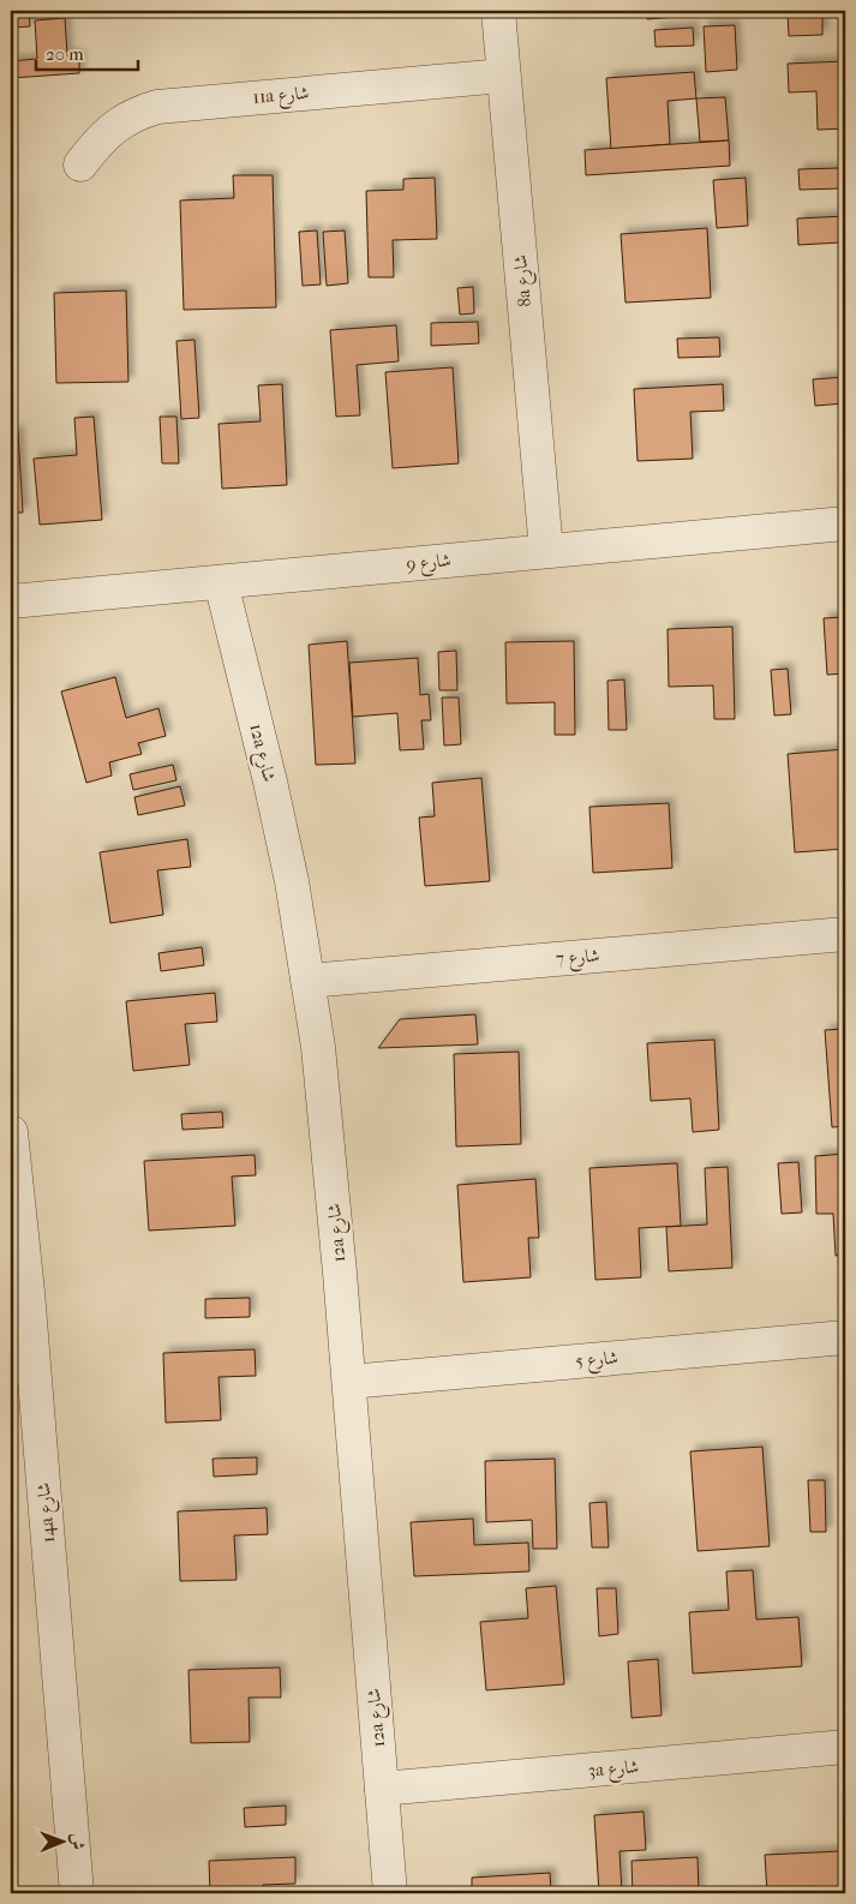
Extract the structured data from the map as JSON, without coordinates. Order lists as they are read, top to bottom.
{
  "streets": {
    "street": [
      "11a شارع",
      "8a شارع",
      "شارع 9",
      "12a شارع",
      "شارع 7",
      "شارع 5",
      "14a شارع",
      "3a شارع"
    ]
  },
  "crossings": [
    ["11a شارع", "8a شارع"],
    ["8a شارع", "شارع 9"],
    ["شارع 9", "12a شارع"],
    ["12a شارع", "شارع 7"],
    ["12a شارع", "شارع 5"],
    ["12a شارع", "3a شارع"]
  ],
  "scale_bar": "20 m",
  "north": "right"
}
